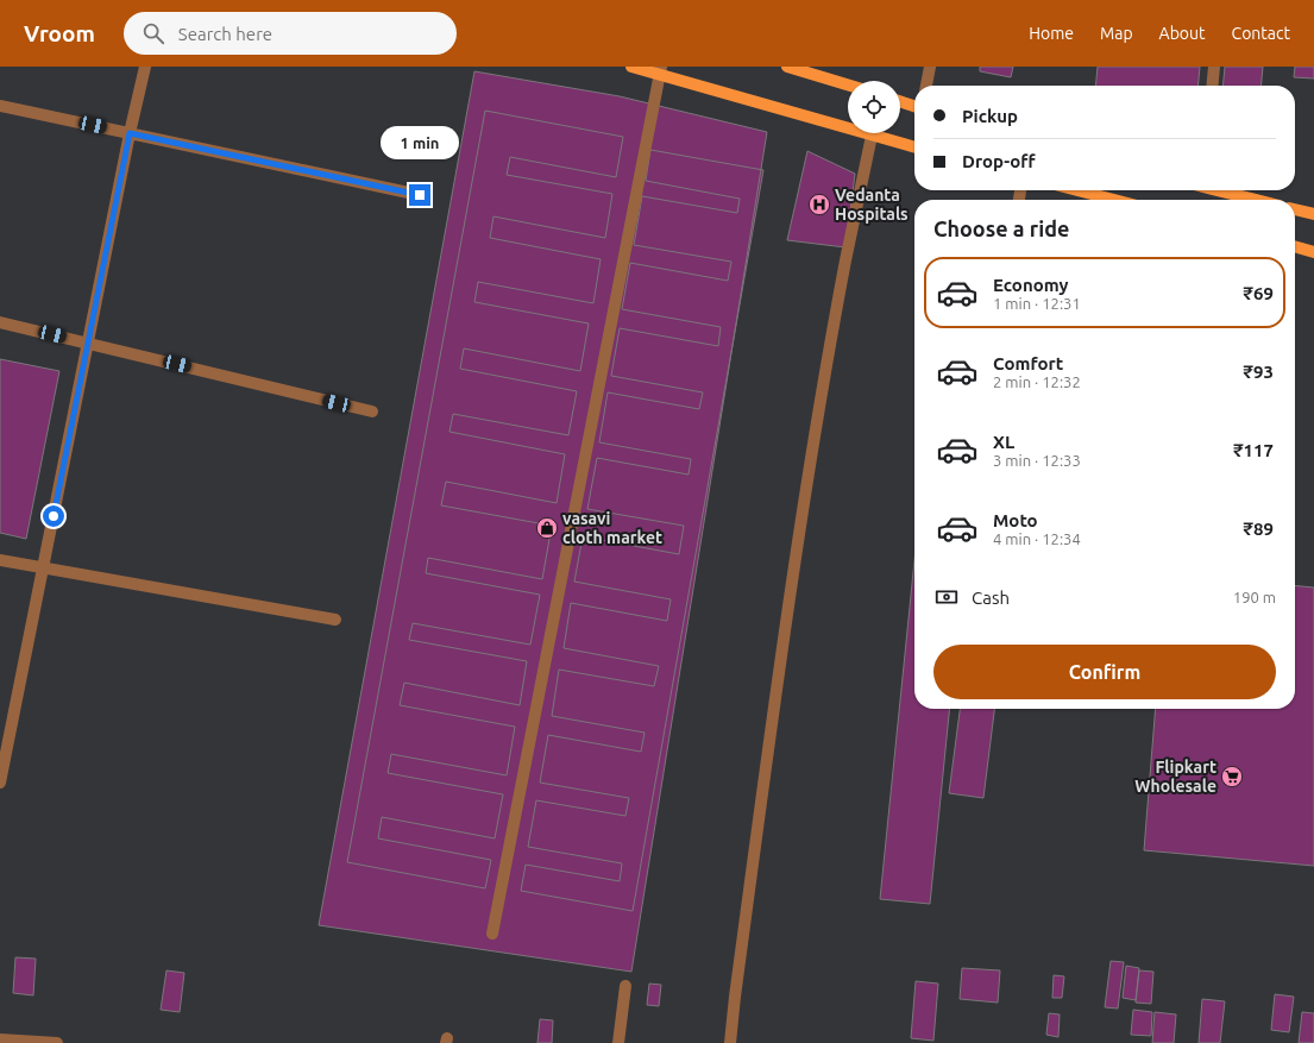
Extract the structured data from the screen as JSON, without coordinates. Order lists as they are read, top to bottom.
{
  "places": {
    "hospital": ["Vedanta Hospitals"],
    "shop": ["vasavi cloth market"],
    "supermarket": ["Flipkart Wholesale"]
  },
  "page": {
    "header": "Vroom",
    "search": "Search here",
    "nav": [
      "Home",
      "Map",
      "About",
      "Contact"
    ],
    "banner": ["Pickup", "Drop-off"],
    "bubble": "1 min",
    "heading": "Choose a ride",
    "list": [
      {
        "name": "Economy",
        "note": "1 min · 12:31",
        "value": "₹69"
      },
      {
        "name": "Comfort",
        "note": "2 min · 12:32",
        "value": "₹93"
      },
      {
        "name": "XL",
        "note": "3 min · 12:33",
        "value": "₹117"
      },
      {
        "name": "Moto",
        "note": "4 min · 12:34",
        "value": "₹89"
      }
    ],
    "pay": ["Cash", "190 m"],
    "buttons": "Confirm"
  }
}
